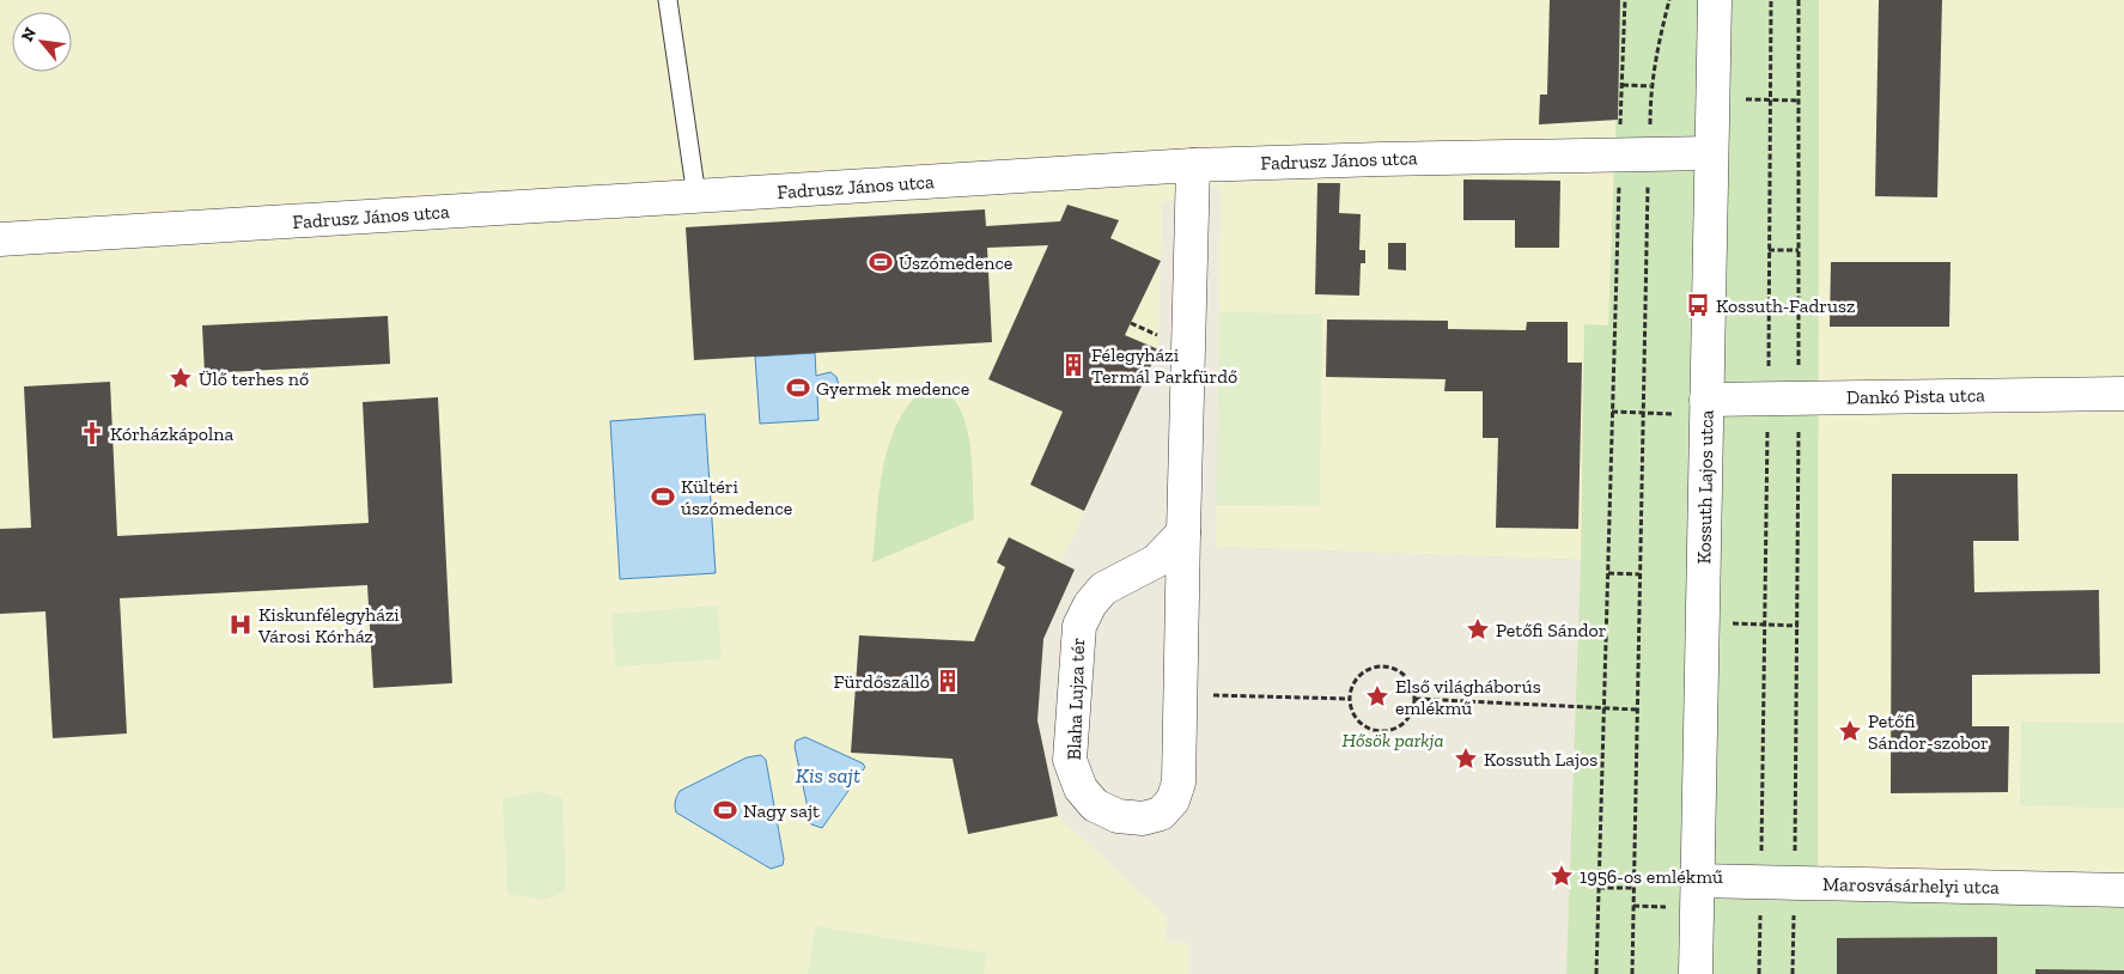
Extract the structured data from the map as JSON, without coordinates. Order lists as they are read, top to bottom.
{
  "streets": {
    "street": [
      "Fadrusz János utca",
      "Dankó Pista utca",
      "Kossuth Lajos utca",
      "Blaha Lujza tér",
      "Marosvásárhelyi utca"
    ]
  },
  "crossings": [
    ["Fadrusz János utca", "Kossuth Lajos utca"],
    ["Fadrusz János utca", "Blaha Lujza tér"],
    ["Dankó Pista utca", "Kossuth Lajos utca"],
    ["Kossuth Lajos utca", "Marosvásárhelyi utca"]
  ],
  "water": ["Kis sajt"],
  "parks": ["Hősök parkja"],
  "places": {
    "sports": [
      "Úszómedence",
      "Gyermek medence",
      "Kültéri úszómedence",
      "Nagy sajt"
    ],
    "bus stop": ["Kossuth-Fadrusz"],
    "building": ["Félegyházi Termál Parkfürdő", "Fürdőszálló"],
    "place": [
      "Ülő terhes nő",
      "Petőfi Sándor",
      "Első világháborús emlékmű",
      "Petőfi Sándor-szobor",
      "Kossuth Lajos",
      "1956-os emlékmű"
    ],
    "church": ["Kórházkápolna"],
    "hospital": ["Kiskunfélegyházi Városi Kórház"]
  },
  "north": "top left"
}
